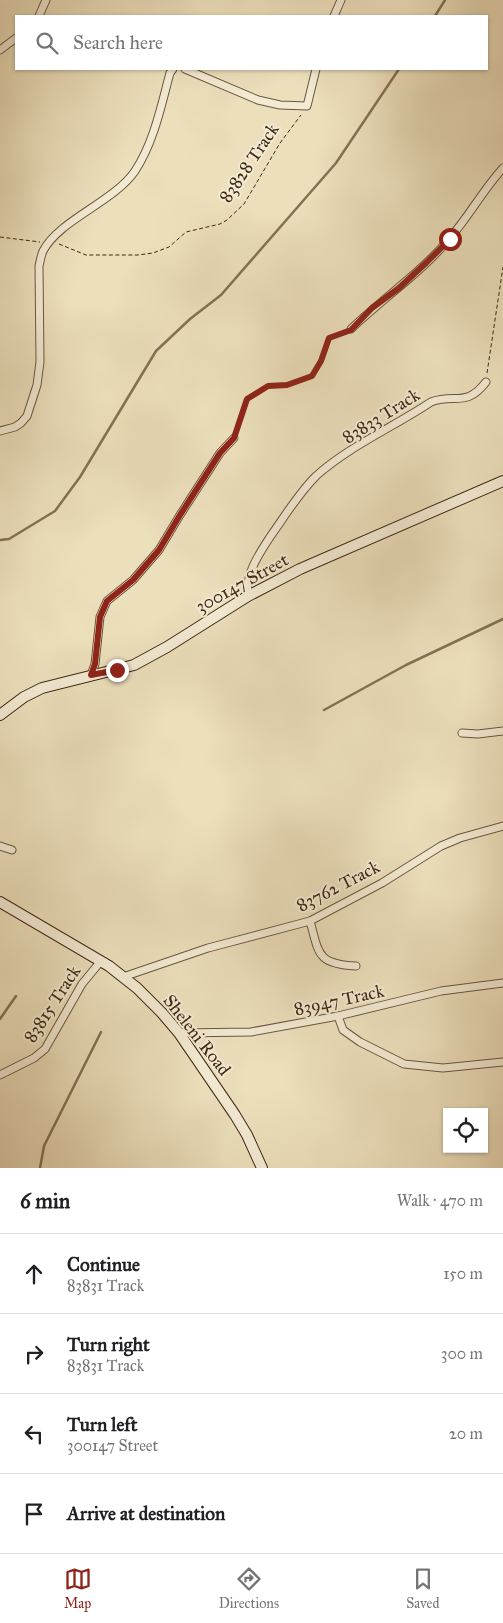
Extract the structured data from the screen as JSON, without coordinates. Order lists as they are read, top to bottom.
{
  "streets": {
    "street": [
      "83833 Track",
      "300147 Street",
      "83762 Track",
      "83947 Track",
      "83815 Track",
      "Sheleni Road"
    ],
    "path": ["83828 Track"]
  },
  "crossings": [
    ["83833 Track", "300147 Street"],
    ["83762 Track", "Sheleni Road"],
    ["83947 Track", "Sheleni Road"],
    ["83815 Track", "Sheleni Road"]
  ],
  "page": {
    "search": "Search here",
    "heading": ["6 min", "Walk · 470 m"],
    "list": [
      ["Continue", "83831 Track", "150 m"],
      ["Turn right", "83831 Track", "300 m"],
      ["Turn left", "300147 Street", "20 m"],
      "Arrive at destination"
    ],
    "nav": ["Map", "Directions", "Saved"]
  }
}
